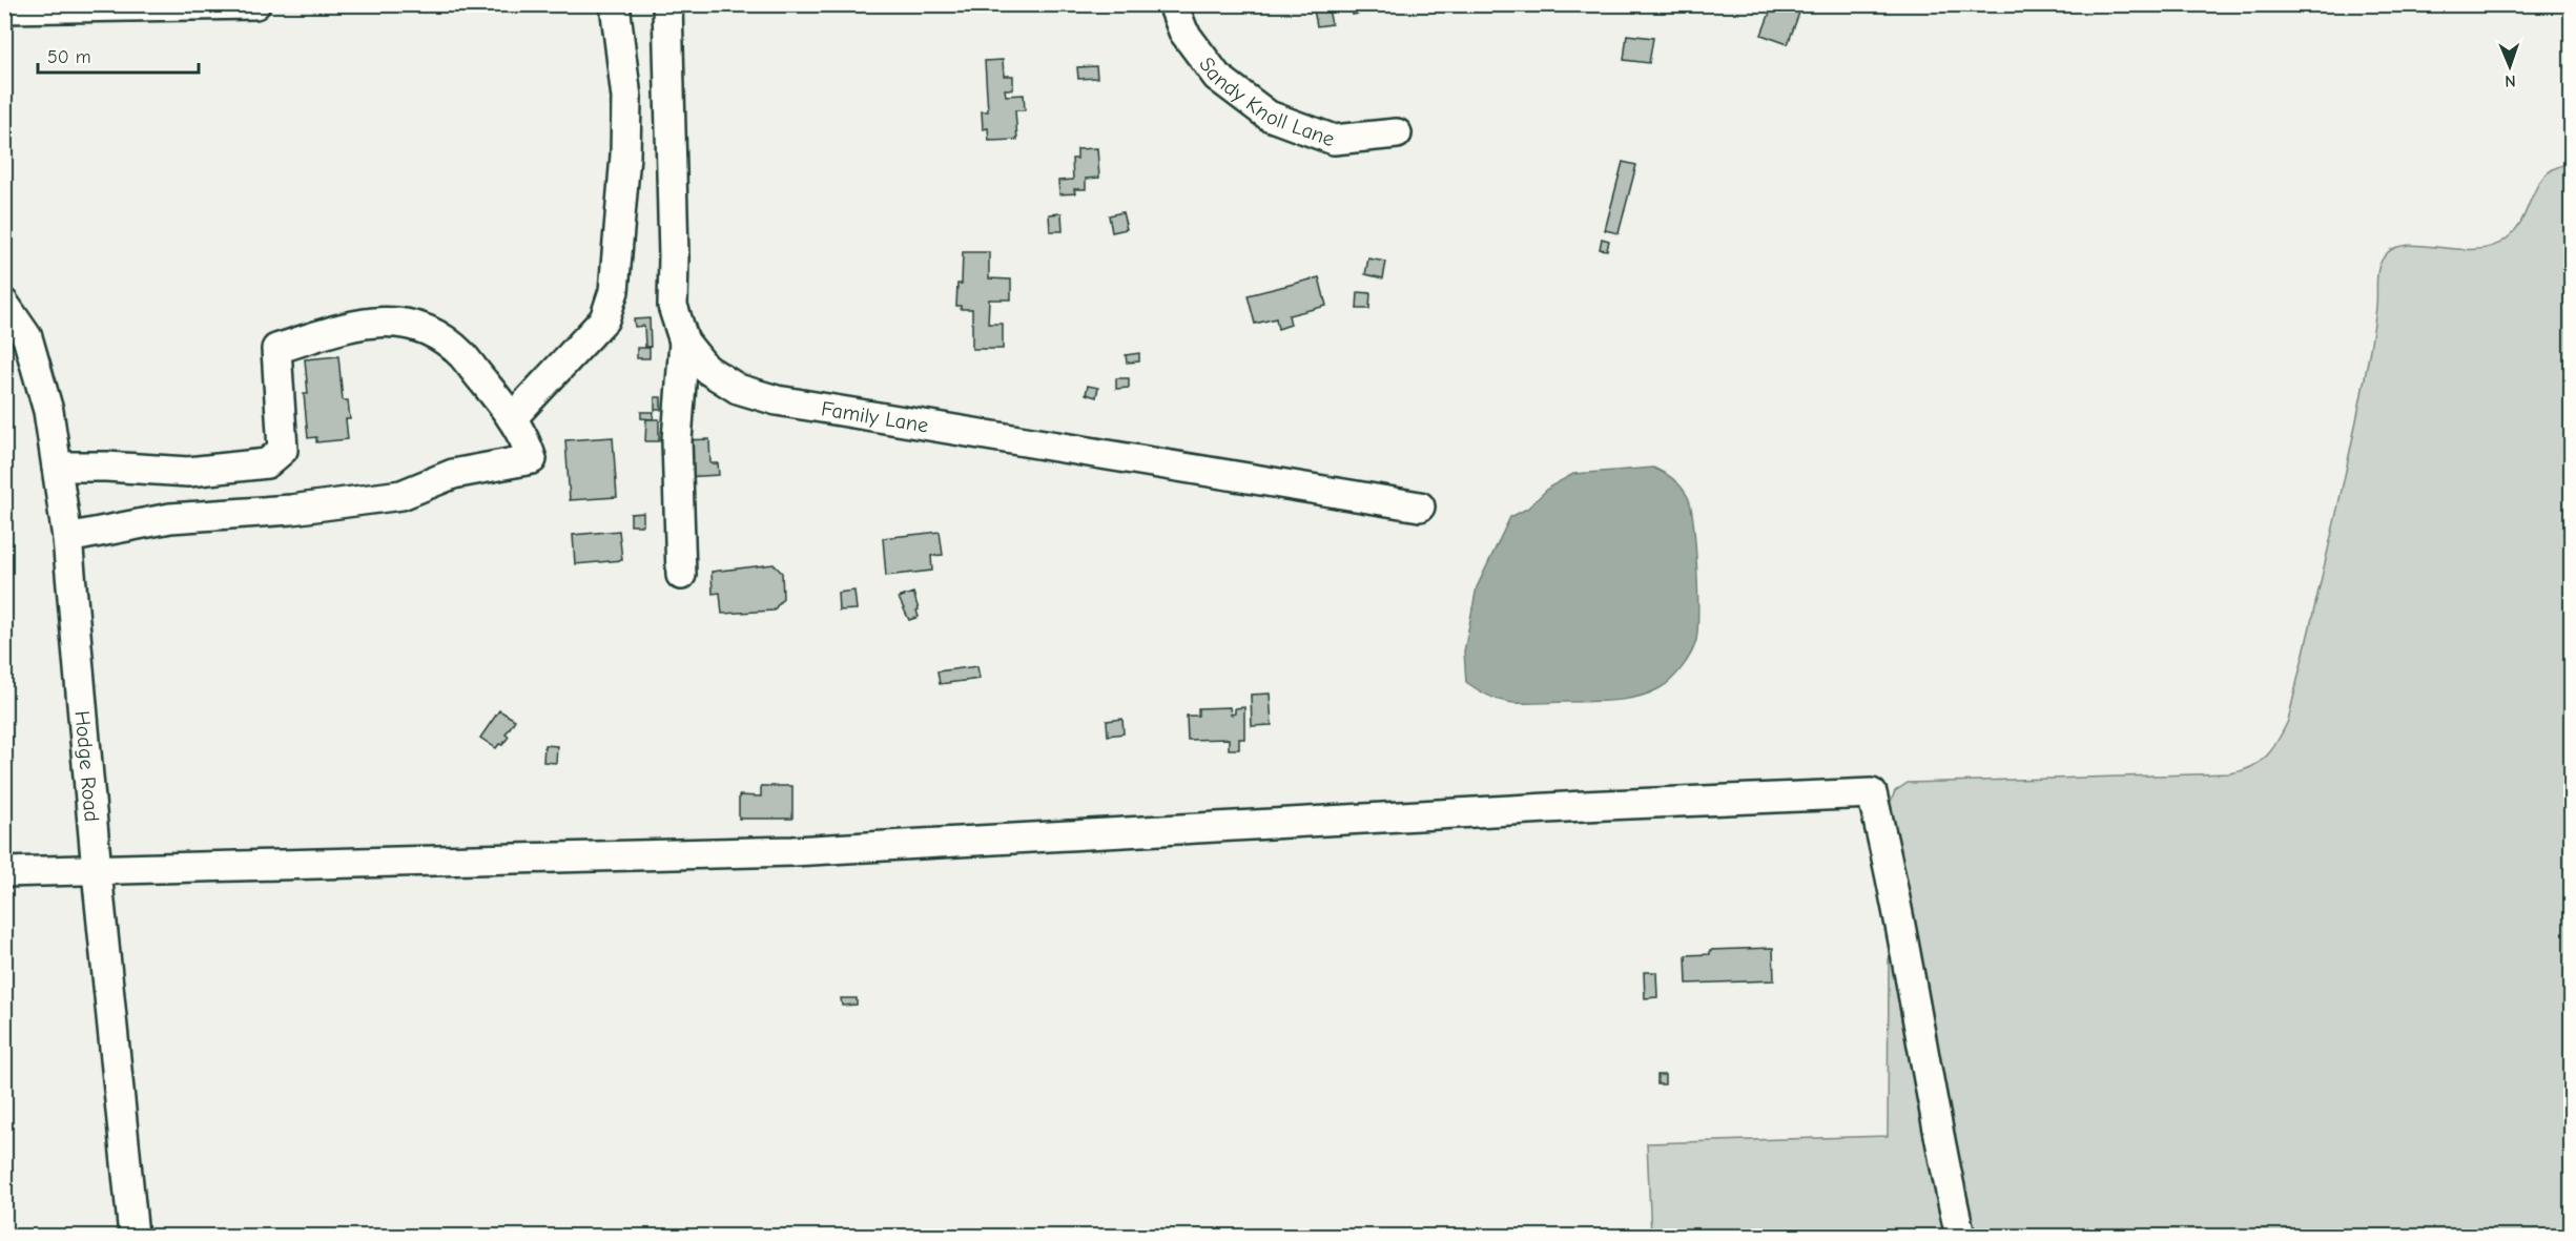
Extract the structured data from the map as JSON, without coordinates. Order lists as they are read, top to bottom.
{
  "streets": {
    "street": ["Sandy Knoll Lane", "Family Lane", "Hodge Road"]
  },
  "scale_bar": "50 m",
  "north": "bottom"
}
